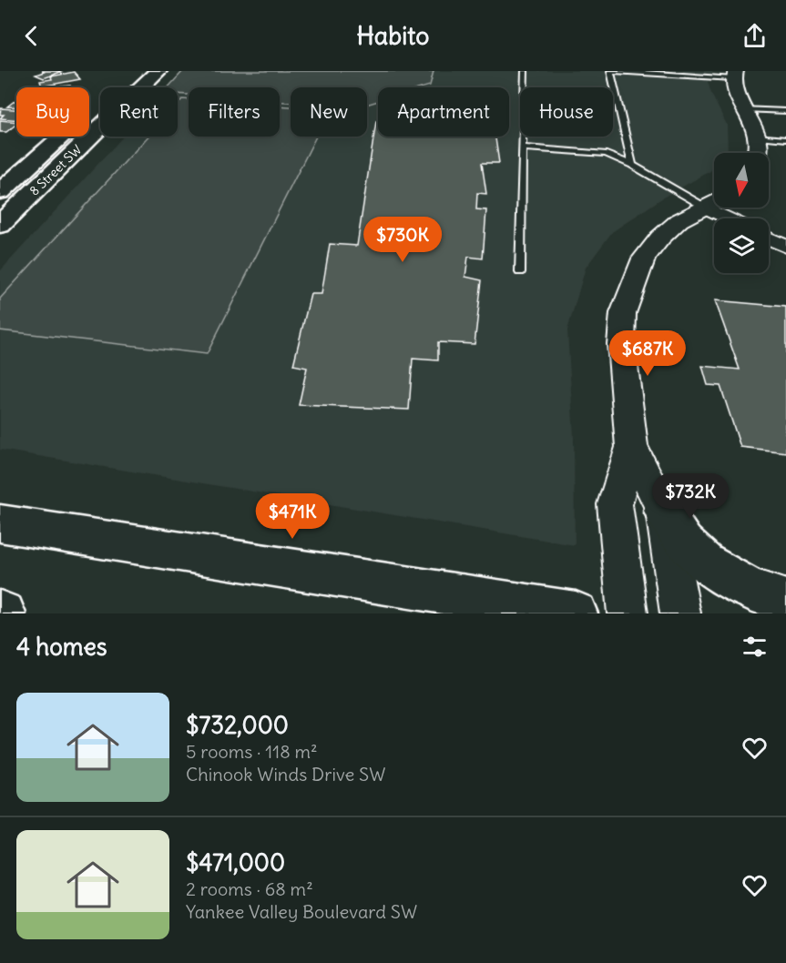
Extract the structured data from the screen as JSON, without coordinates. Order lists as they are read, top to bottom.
{
  "streets": {
    "main road": ["8 Street SW"]
  },
  "north": "bottom",
  "page": {
    "header": "Habito",
    "chip": [
      "Buy",
      "Rent",
      "Filters",
      "New",
      "Apartment",
      "House"
    ],
    "price": [
      "$730K",
      "$687K",
      "$732K",
      "$471K"
    ],
    "heading": "4 homes",
    "list": [
      {
        "name": "$732,000",
        "note": "5 rooms · 118 m² · Chinook Winds Drive SW"
      },
      {
        "name": "$471,000",
        "note": "2 rooms · 68 m² · Yankee Valley Boulevard SW"
      }
    ]
  }
}
